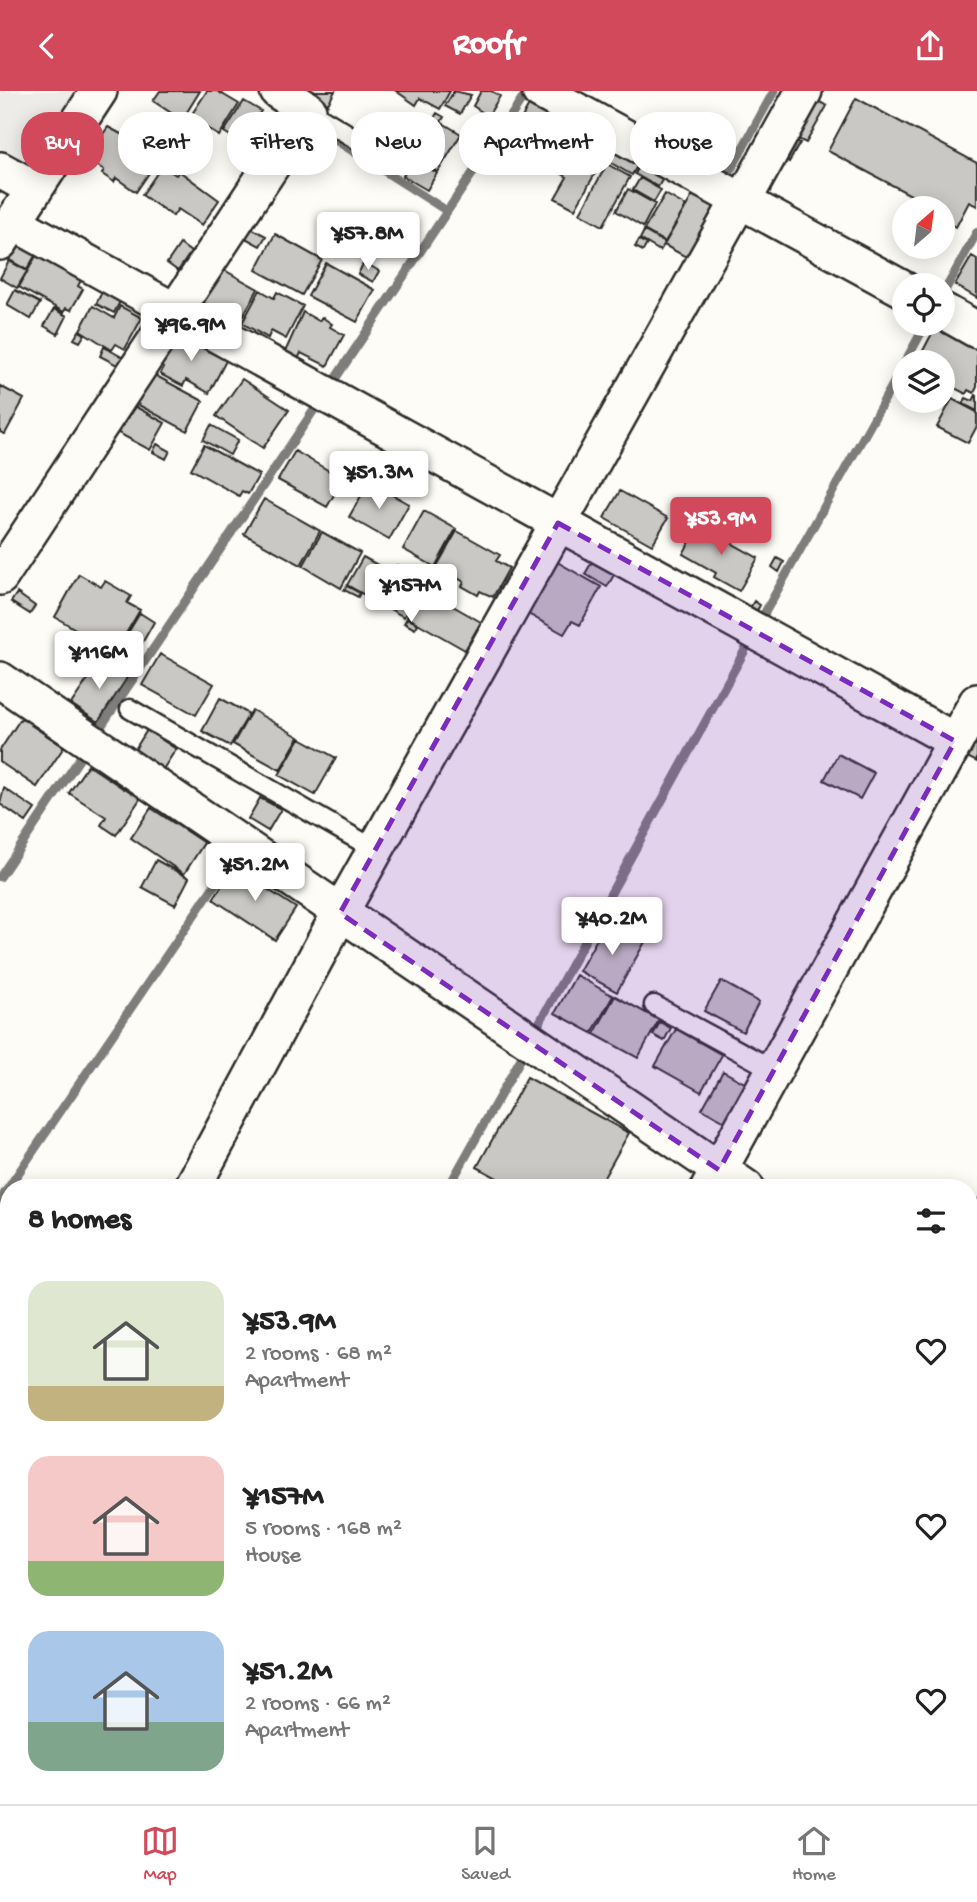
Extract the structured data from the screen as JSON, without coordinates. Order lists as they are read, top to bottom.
{
  "north": "top right",
  "page": {
    "header": "Roofr",
    "chip": [
      "Buy",
      "Rent",
      "Filters",
      "New",
      "Apartment",
      "House"
    ],
    "price": [
      "¥57.8M",
      "¥96.9M",
      "¥51.3M",
      "¥53.9M",
      "¥157M",
      "¥116M",
      "¥51.2M",
      "¥40.2M"
    ],
    "heading": "8 homes",
    "list": [
      {
        "name": "¥53.9M",
        "note": "2 rooms · 68 m² · Apartment"
      },
      {
        "name": "¥157M",
        "note": "5 rooms · 168 m² · House"
      },
      {
        "name": "¥51.2M",
        "note": "2 rooms · 66 m² · Apartment"
      }
    ],
    "tabs": ["Map", "Saved", "Home"]
  }
}
